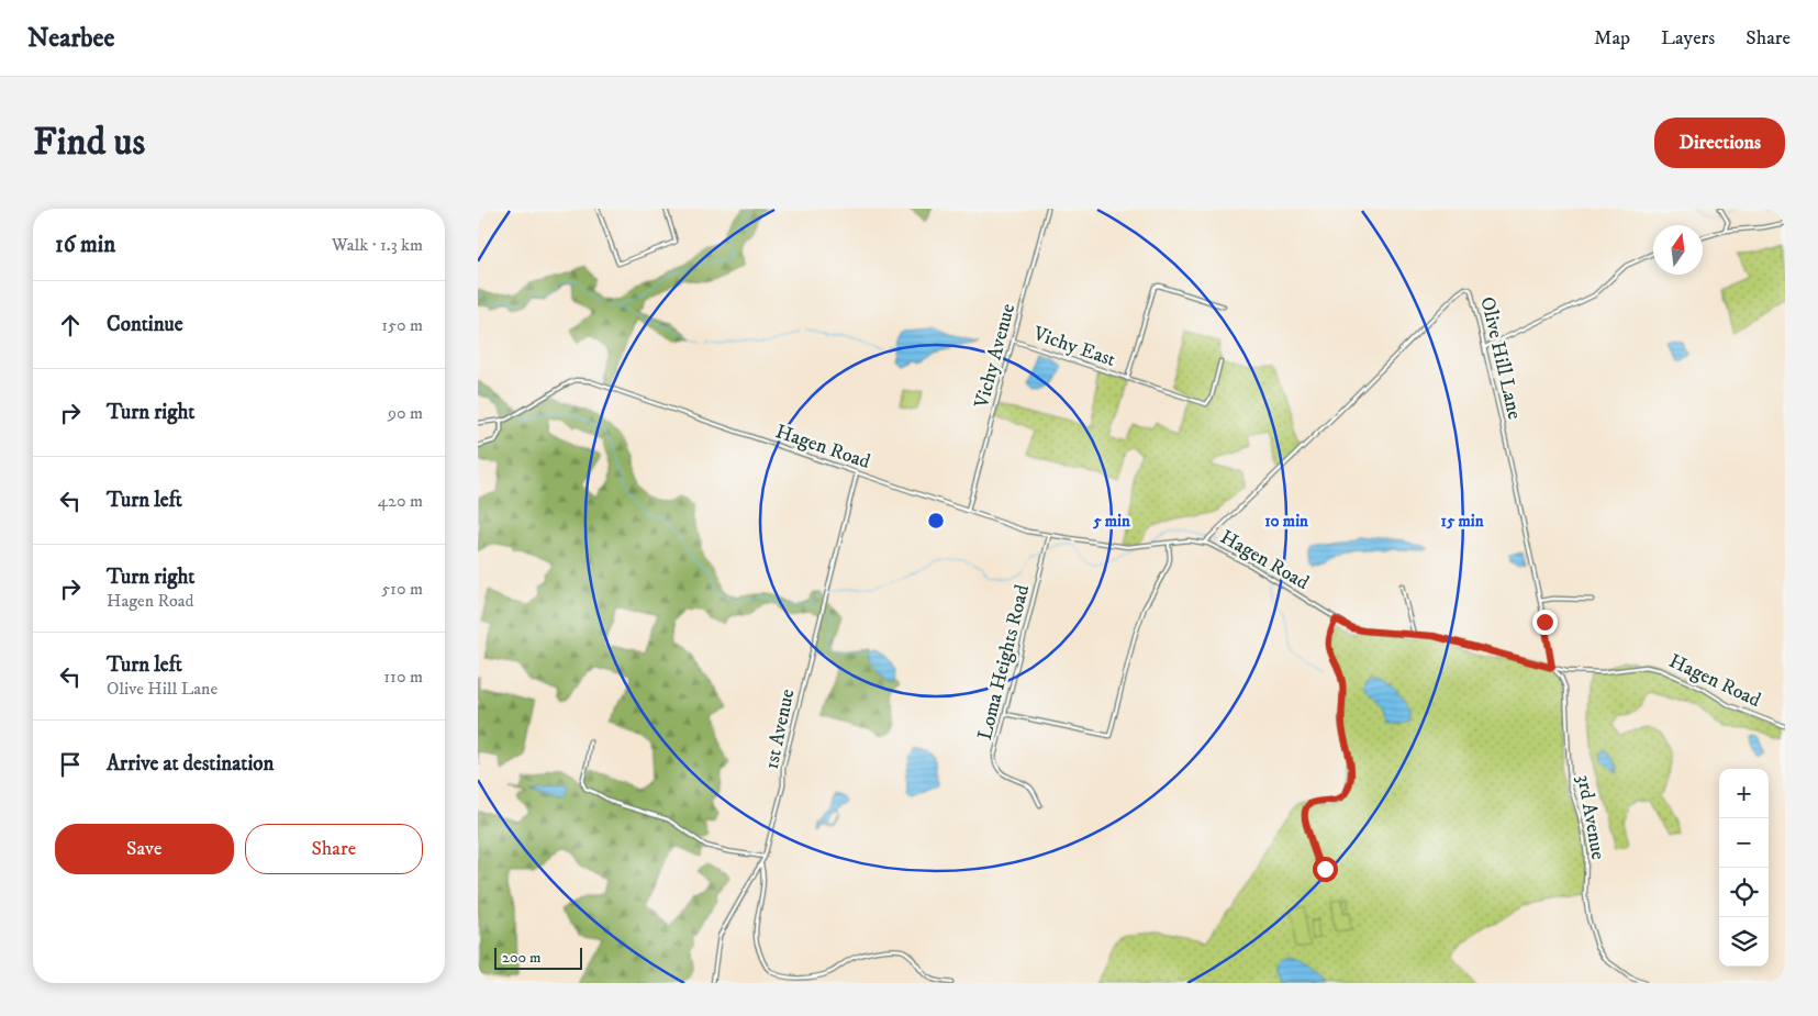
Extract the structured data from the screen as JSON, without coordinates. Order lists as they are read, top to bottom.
{
  "streets": {
    "street": [
      "Vichy East",
      "Vichy Avenue",
      "Olive Hill Lane",
      "Hagen Road",
      "Loma Heights Road",
      "1st Avenue",
      "3rd Avenue"
    ]
  },
  "crossings": [
    ["Vichy East", "Vichy Avenue"],
    ["Vichy Avenue", "Hagen Road"],
    ["Olive Hill Lane", "Hagen Road"],
    ["Olive Hill Lane", "3rd Avenue"],
    ["Hagen Road", "Loma Heights Road"],
    ["Hagen Road", "1st Avenue"],
    ["Hagen Road", "3rd Avenue"]
  ],
  "scale_bar": "200 m",
  "north": "top",
  "page": {
    "header": "Nearbee",
    "nav": ["Map", "Layers", "Share"],
    "buttons": [
      "Directions",
      ["Save", "Share"]
    ],
    "title": "Find us",
    "heading": ["16 min", "Walk · 1.3 km"],
    "list": [
      ["Continue", "150 m"],
      ["Turn right", "90 m"],
      ["Turn left", "420 m"],
      ["Turn right", "Hagen Road", "510 m"],
      ["Turn left", "Olive Hill Lane", "110 m"],
      "Arrive at destination"
    ],
    "map_buttons": ["+", "−"],
    "scale": "200 m"
  },
  "rings": ["5 min", "10 min", "15 min"]
}
